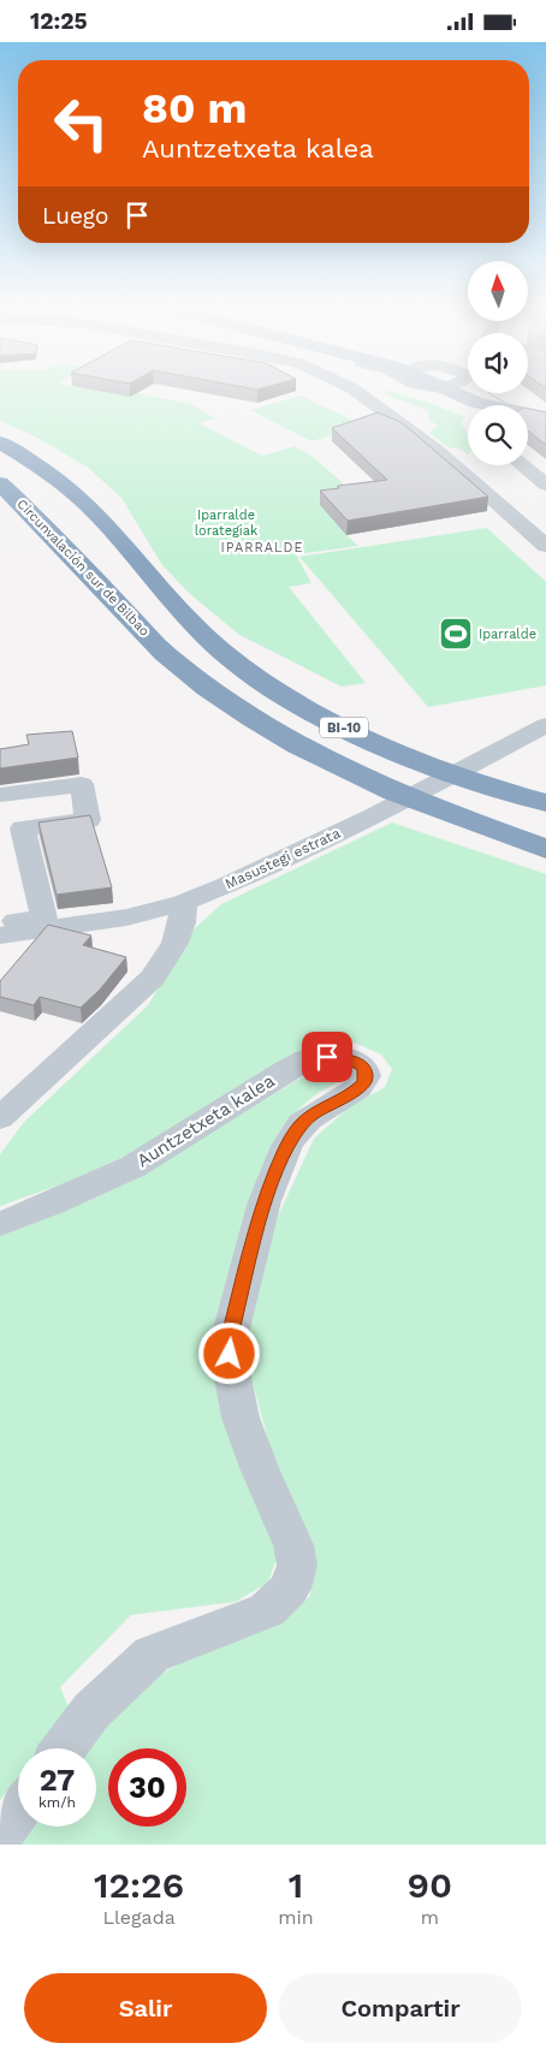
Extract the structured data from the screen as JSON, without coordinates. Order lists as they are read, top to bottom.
{
  "streets": {
    "highway": ["Circunvalación sur de Bilbao", "BI-10"],
    "street": ["Masustegi estrata", "Auntzetxeta kalea"]
  },
  "districts": ["IPARRALDE"],
  "parks": ["Iparralde lorategiak"],
  "places": {
    "sports": ["Iparralde"]
  },
  "north": "top",
  "page": {
    "status": "12:25",
    "turn": ["80 m", "Auntzetxeta kalea"],
    "then": "Luego",
    "speed": "27 km/h",
    "limit": "30",
    "eta": [
      "12:26",
      "Llegada",
      "1",
      "min",
      "90",
      "m"
    ],
    "buttons": ["Salir", "Compartir"]
  }
}
